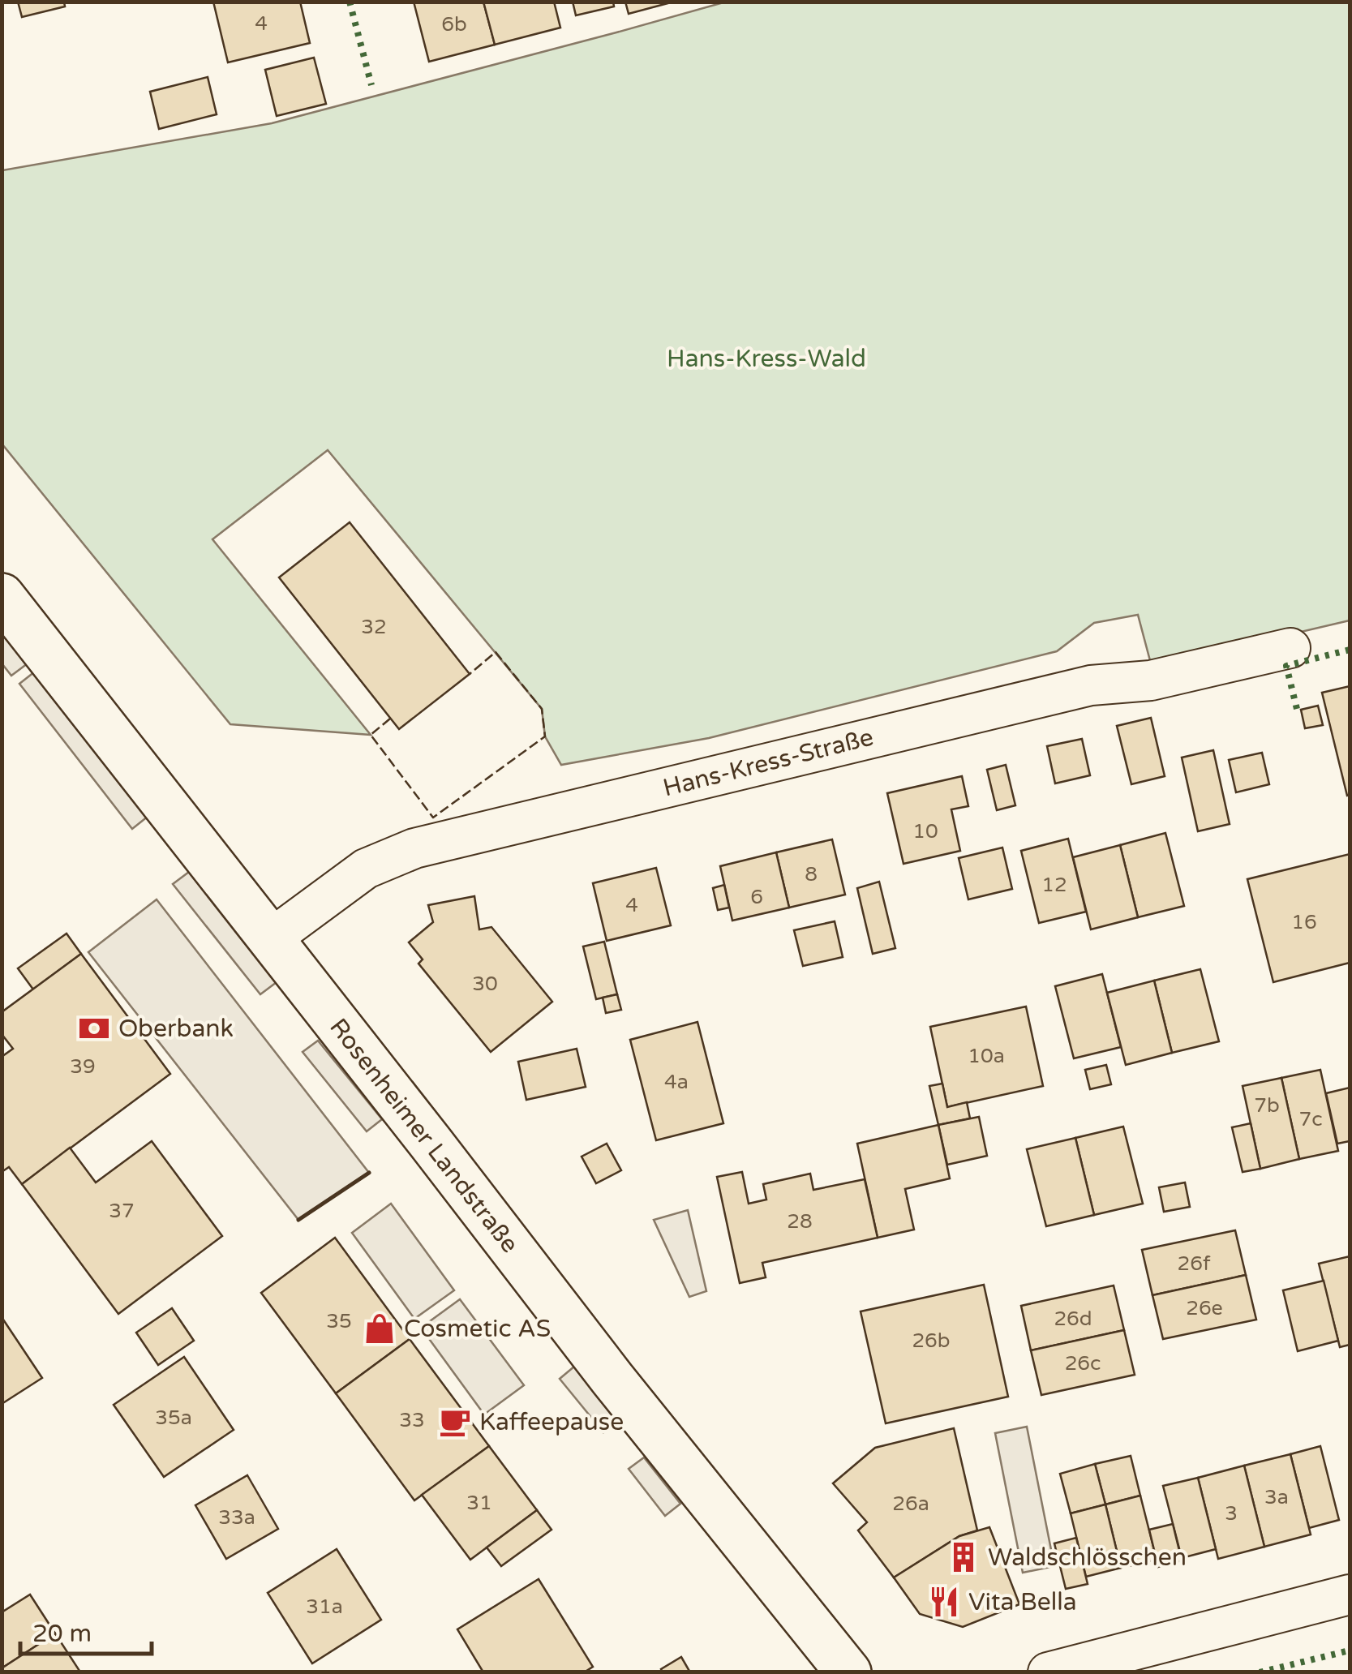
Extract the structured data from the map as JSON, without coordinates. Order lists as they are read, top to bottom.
{
  "streets": {
    "main road": ["Rosenheimer Landstraße"],
    "street": ["Hans-Kress-Straße"]
  },
  "crossings": [
    ["Hans-Kress-Straße", "Rosenheimer Landstraße"]
  ],
  "parks": ["Hans-Kress-Wald"],
  "places": {
    "bank": ["Oberbank"],
    "shop": ["Cosmetic AS"],
    "cafe": ["Kaffeepause"],
    "building": ["Waldschlösschen"],
    "restaurant": ["Vita Bella"]
  },
  "house_numbers": [
    "4",
    "6b",
    "32",
    "10",
    "8",
    "12",
    "6",
    "4",
    "16",
    "30",
    "10a",
    "39",
    "4a",
    "7b",
    "7c",
    "37",
    "28",
    "26f",
    "26e",
    "26d",
    "35",
    "26b",
    "26c",
    "35a",
    "33",
    "3a",
    "31",
    "26a",
    "3",
    "33a",
    "31a"
  ],
  "scale_bar": "20 m"
}
